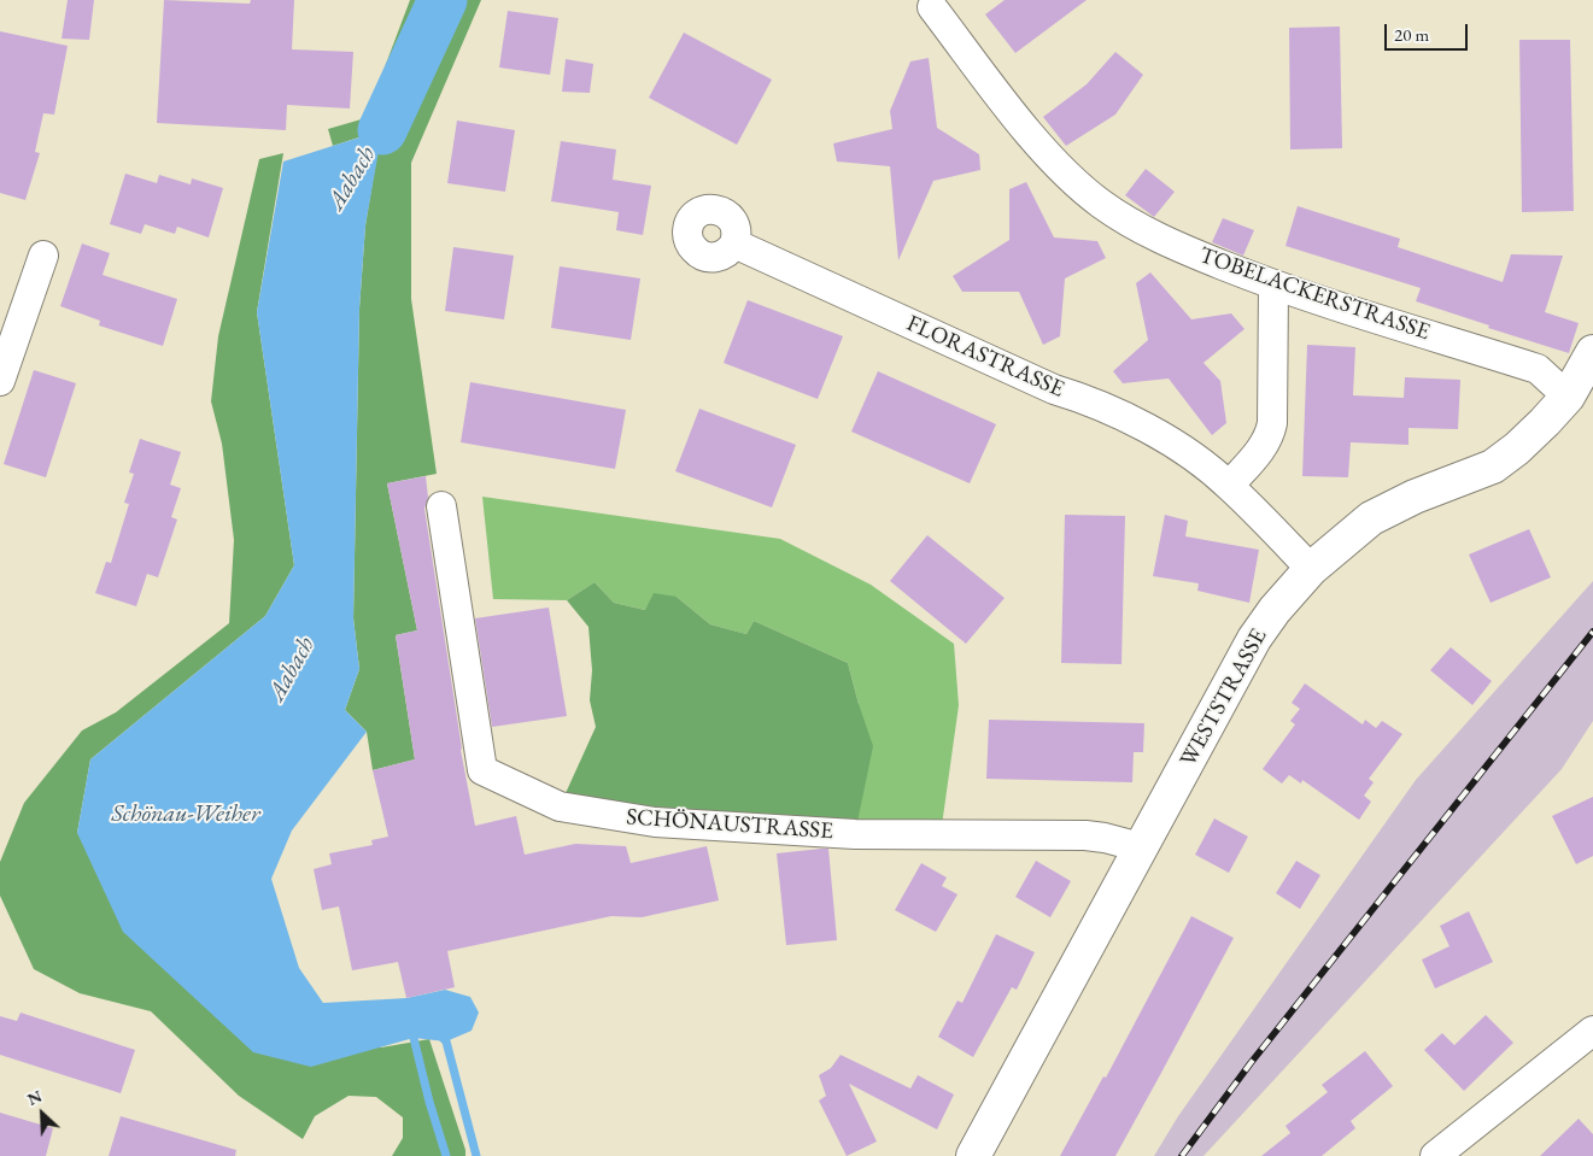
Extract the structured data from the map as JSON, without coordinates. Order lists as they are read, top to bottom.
{
  "streets": {
    "main road": ["WESTSTRASSE"],
    "street": ["TOBELACKERSTRASSE", "FLORASTRASSE", "SCHÖNAUSTRASSE"]
  },
  "crossings": [
    ["TOBELACKERSTRASSE", "WESTSTRASSE"],
    ["FLORASTRASSE", "WESTSTRASSE"],
    ["WESTSTRASSE", "SCHÖNAUSTRASSE"]
  ],
  "water": ["Aabach", "Schönau-Weiher"],
  "scale_bar": "20 m",
  "north": "top left"
}
